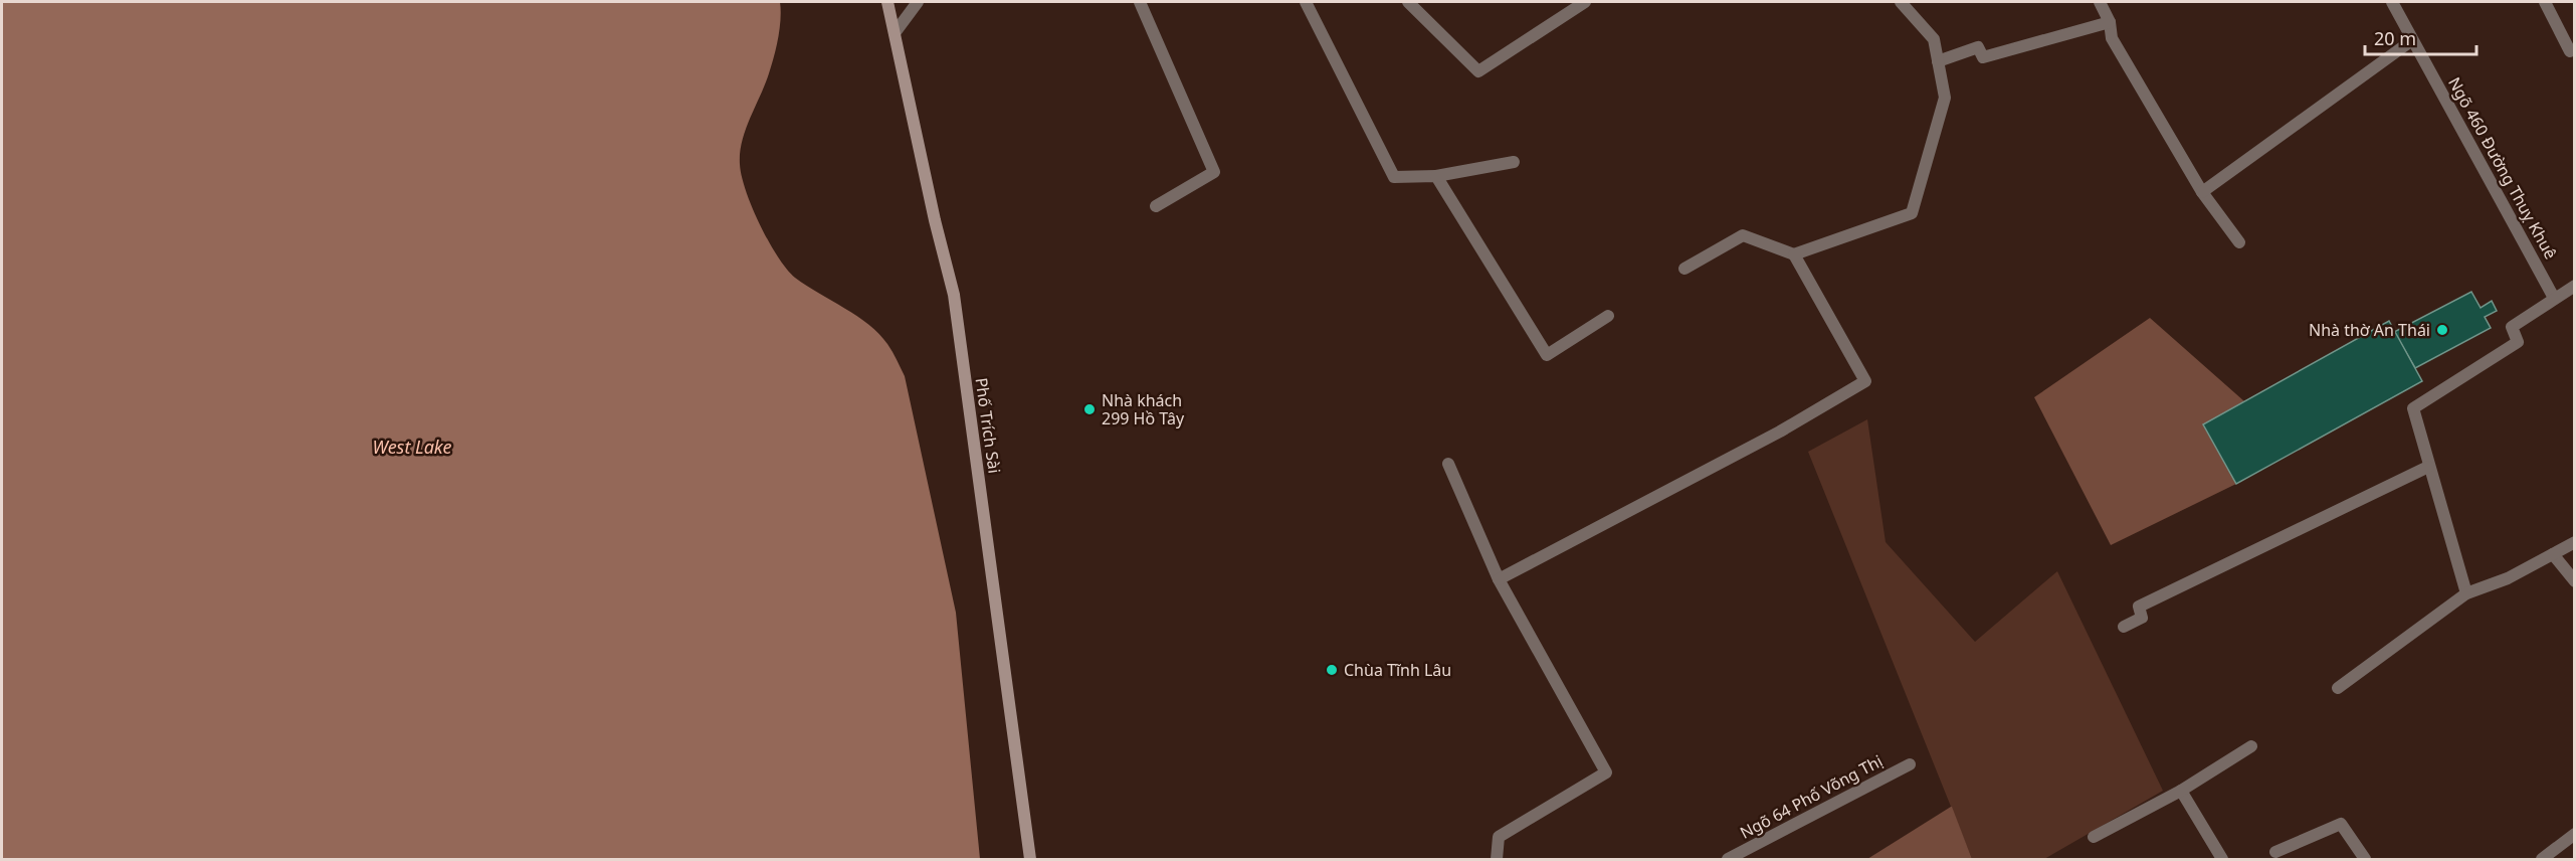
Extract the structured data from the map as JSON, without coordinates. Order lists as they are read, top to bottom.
{
  "streets": {
    "street": ["Ngõ 460 Đường Thuỵ Khuê", "Phố Trích Sài", "Ngõ 64 Phố Võng Thị"]
  },
  "water": ["West Lake"],
  "places": ["Nhà thờ An Thái", "Nhà khách 299 Hồ Tây", "Chùa Tĩnh Lâu"],
  "scale_bar": "20 m"
}
